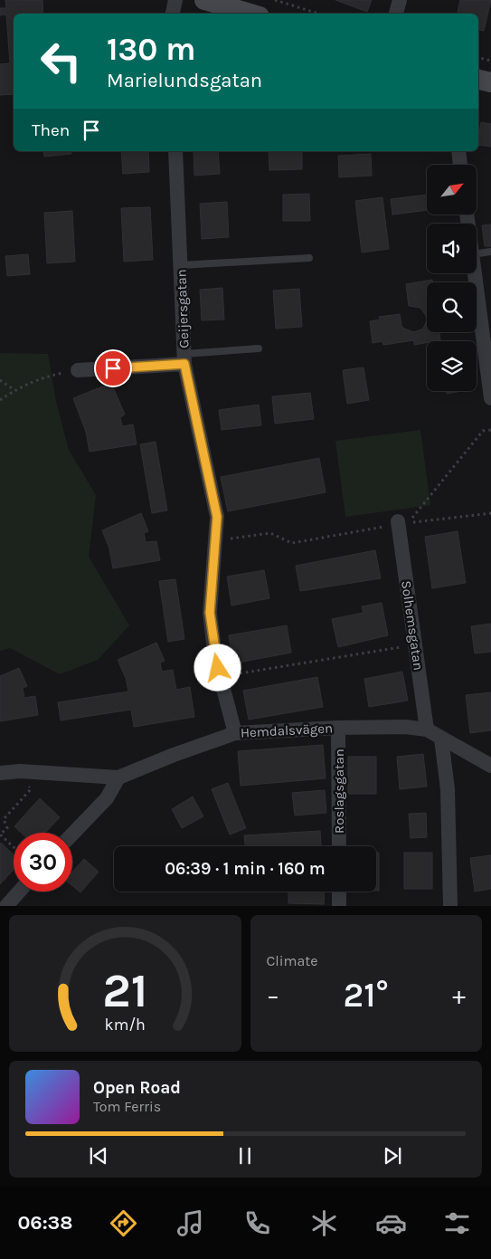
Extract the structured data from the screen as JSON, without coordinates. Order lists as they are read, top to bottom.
{
  "streets": {
    "street": [
      "Geijersgatan",
      "Solhemsgatan",
      "Hemdalsvägen",
      "Roslagsgatan"
    ]
  },
  "crossings": [
    ["Geijersgatan", "Hemdalsvägen"],
    ["Solhemsgatan", "Hemdalsvägen"],
    ["Hemdalsvägen", "Roslagsgatan"]
  ],
  "north": "top right",
  "page": {
    "turn": ["130 m", "Marielundsgatan"],
    "then": "Then",
    "limit": "30",
    "trip": "06:39 · 1 min · 160 m",
    "tile": "Climate",
    "heat": ["−", "21°", "+"],
    "song": ["Open Road", "Tom Ferris"],
    "tabs": "06:38",
    "gauge": ["21", "km/h"]
  }
}
